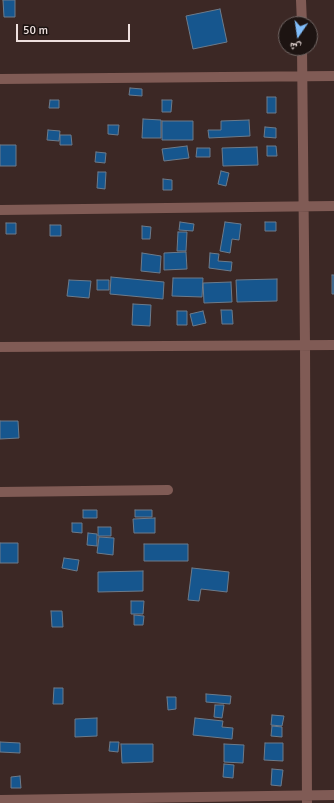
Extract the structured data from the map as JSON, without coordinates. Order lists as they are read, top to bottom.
{
  "scale_bar": "50 m",
  "north": "bottom"
}
